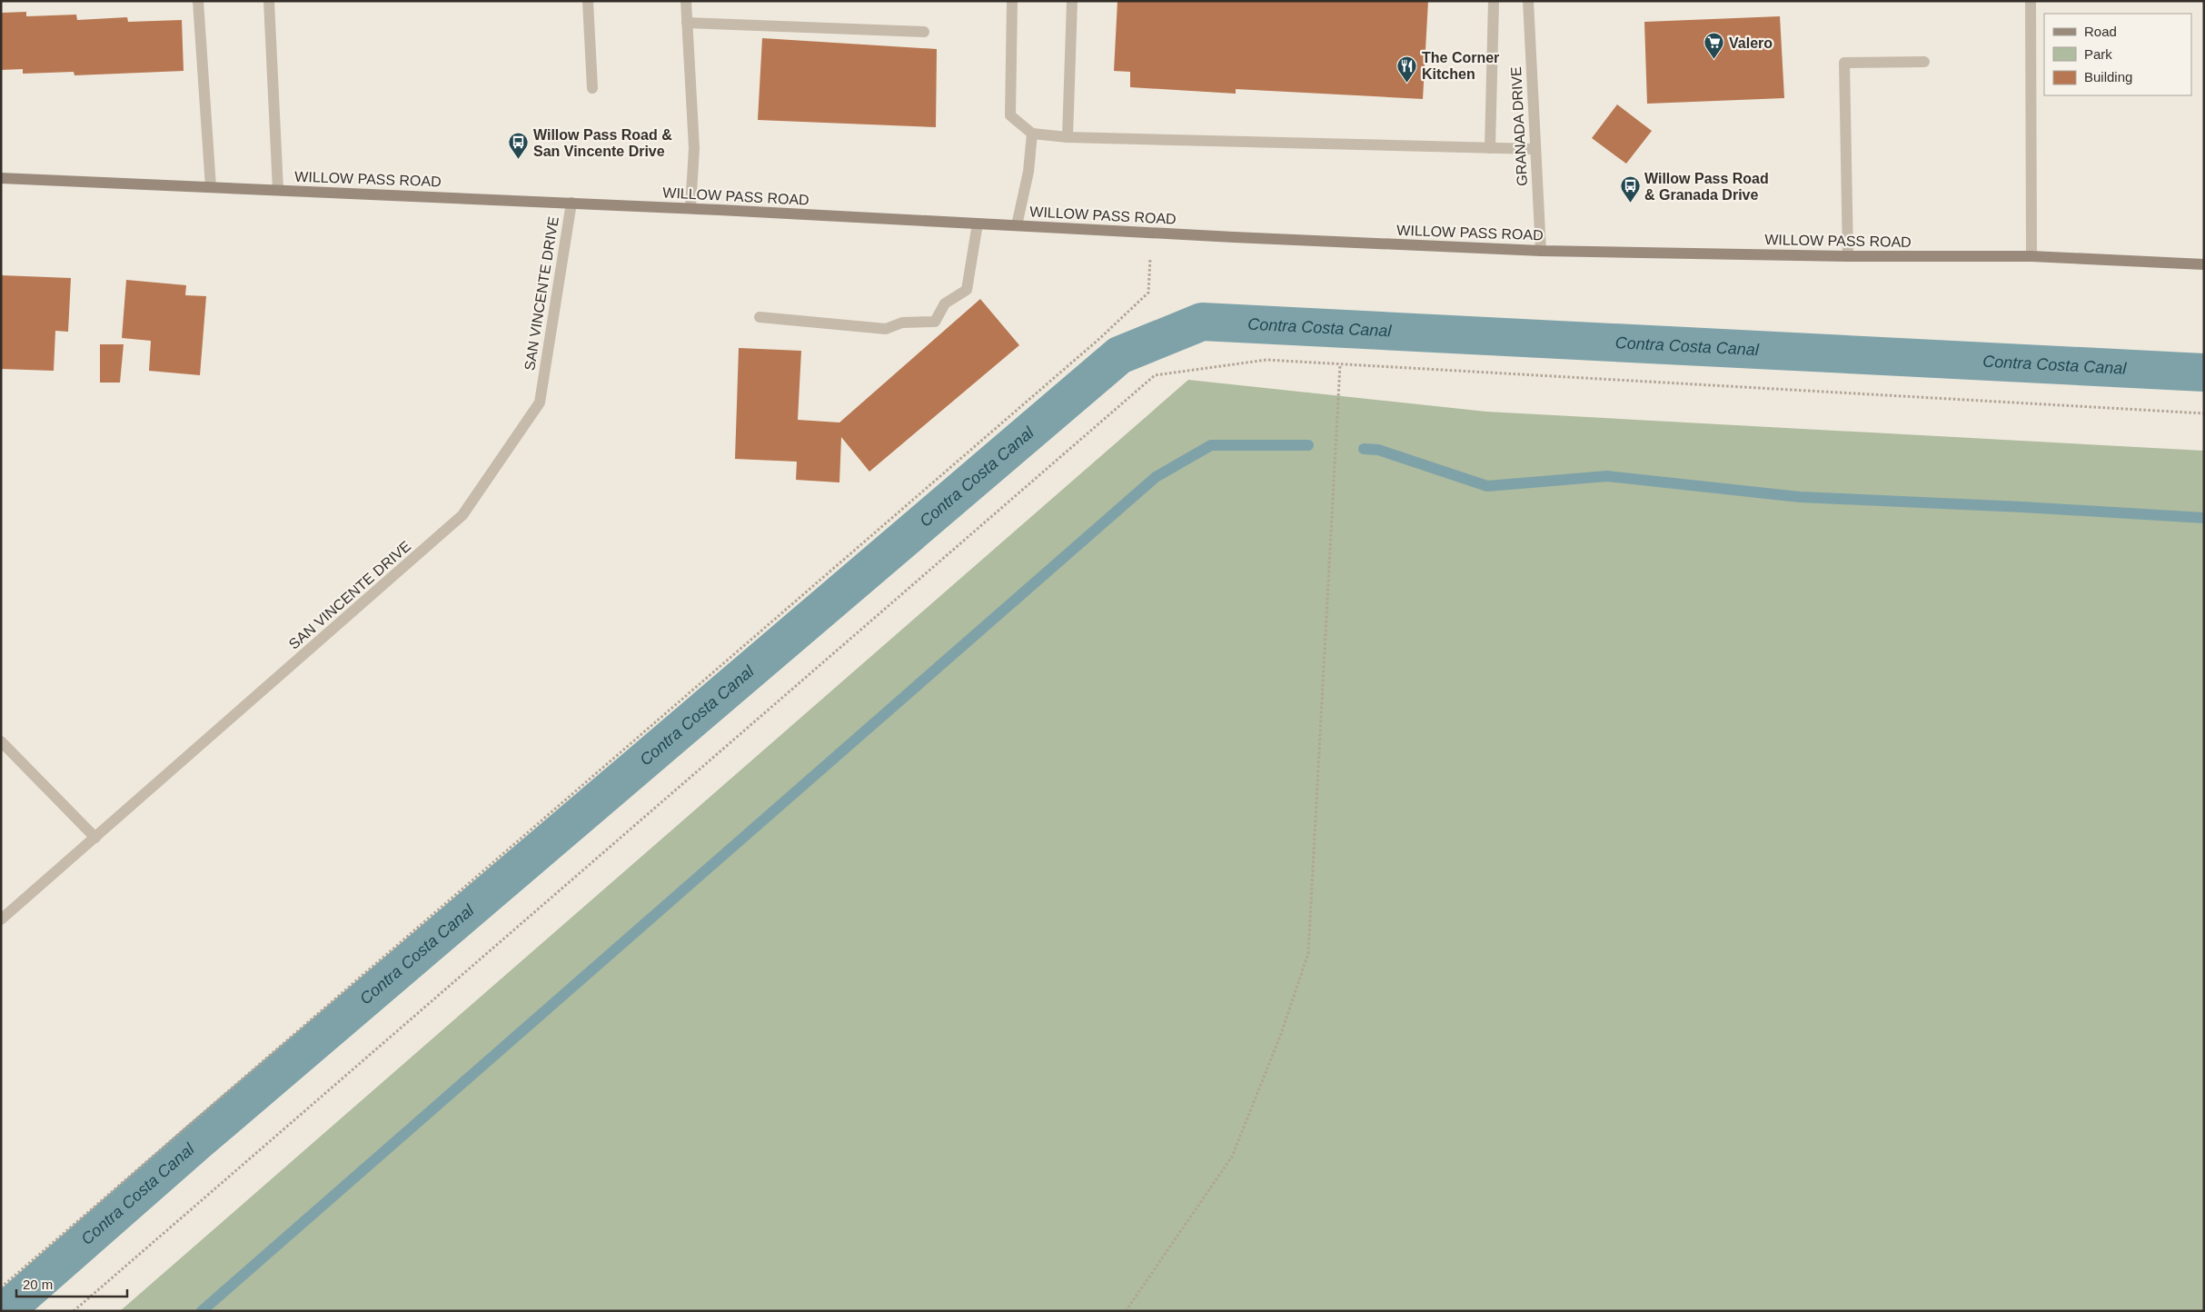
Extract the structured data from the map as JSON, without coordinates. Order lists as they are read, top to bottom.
{
  "streets": {
    "main road": ["WILLOW PASS ROAD"],
    "street": ["GRANADA DRIVE", "SAN VINCENTE DRIVE"]
  },
  "crossings": [
    ["GRANADA DRIVE", "WILLOW PASS ROAD"],
    ["WILLOW PASS ROAD", "SAN VINCENTE DRIVE"]
  ],
  "water": ["Contra Costa Canal"],
  "places": {
    "supermarket": ["Valero"],
    "restaurant": ["The Corner Kitchen"],
    "bus stop": ["Willow Pass Road & San Vincente Drive", "Willow Pass Road & Granada Drive"]
  },
  "legend": ["Road", "Park", "Building"],
  "scale_bar": "20 m"
}
